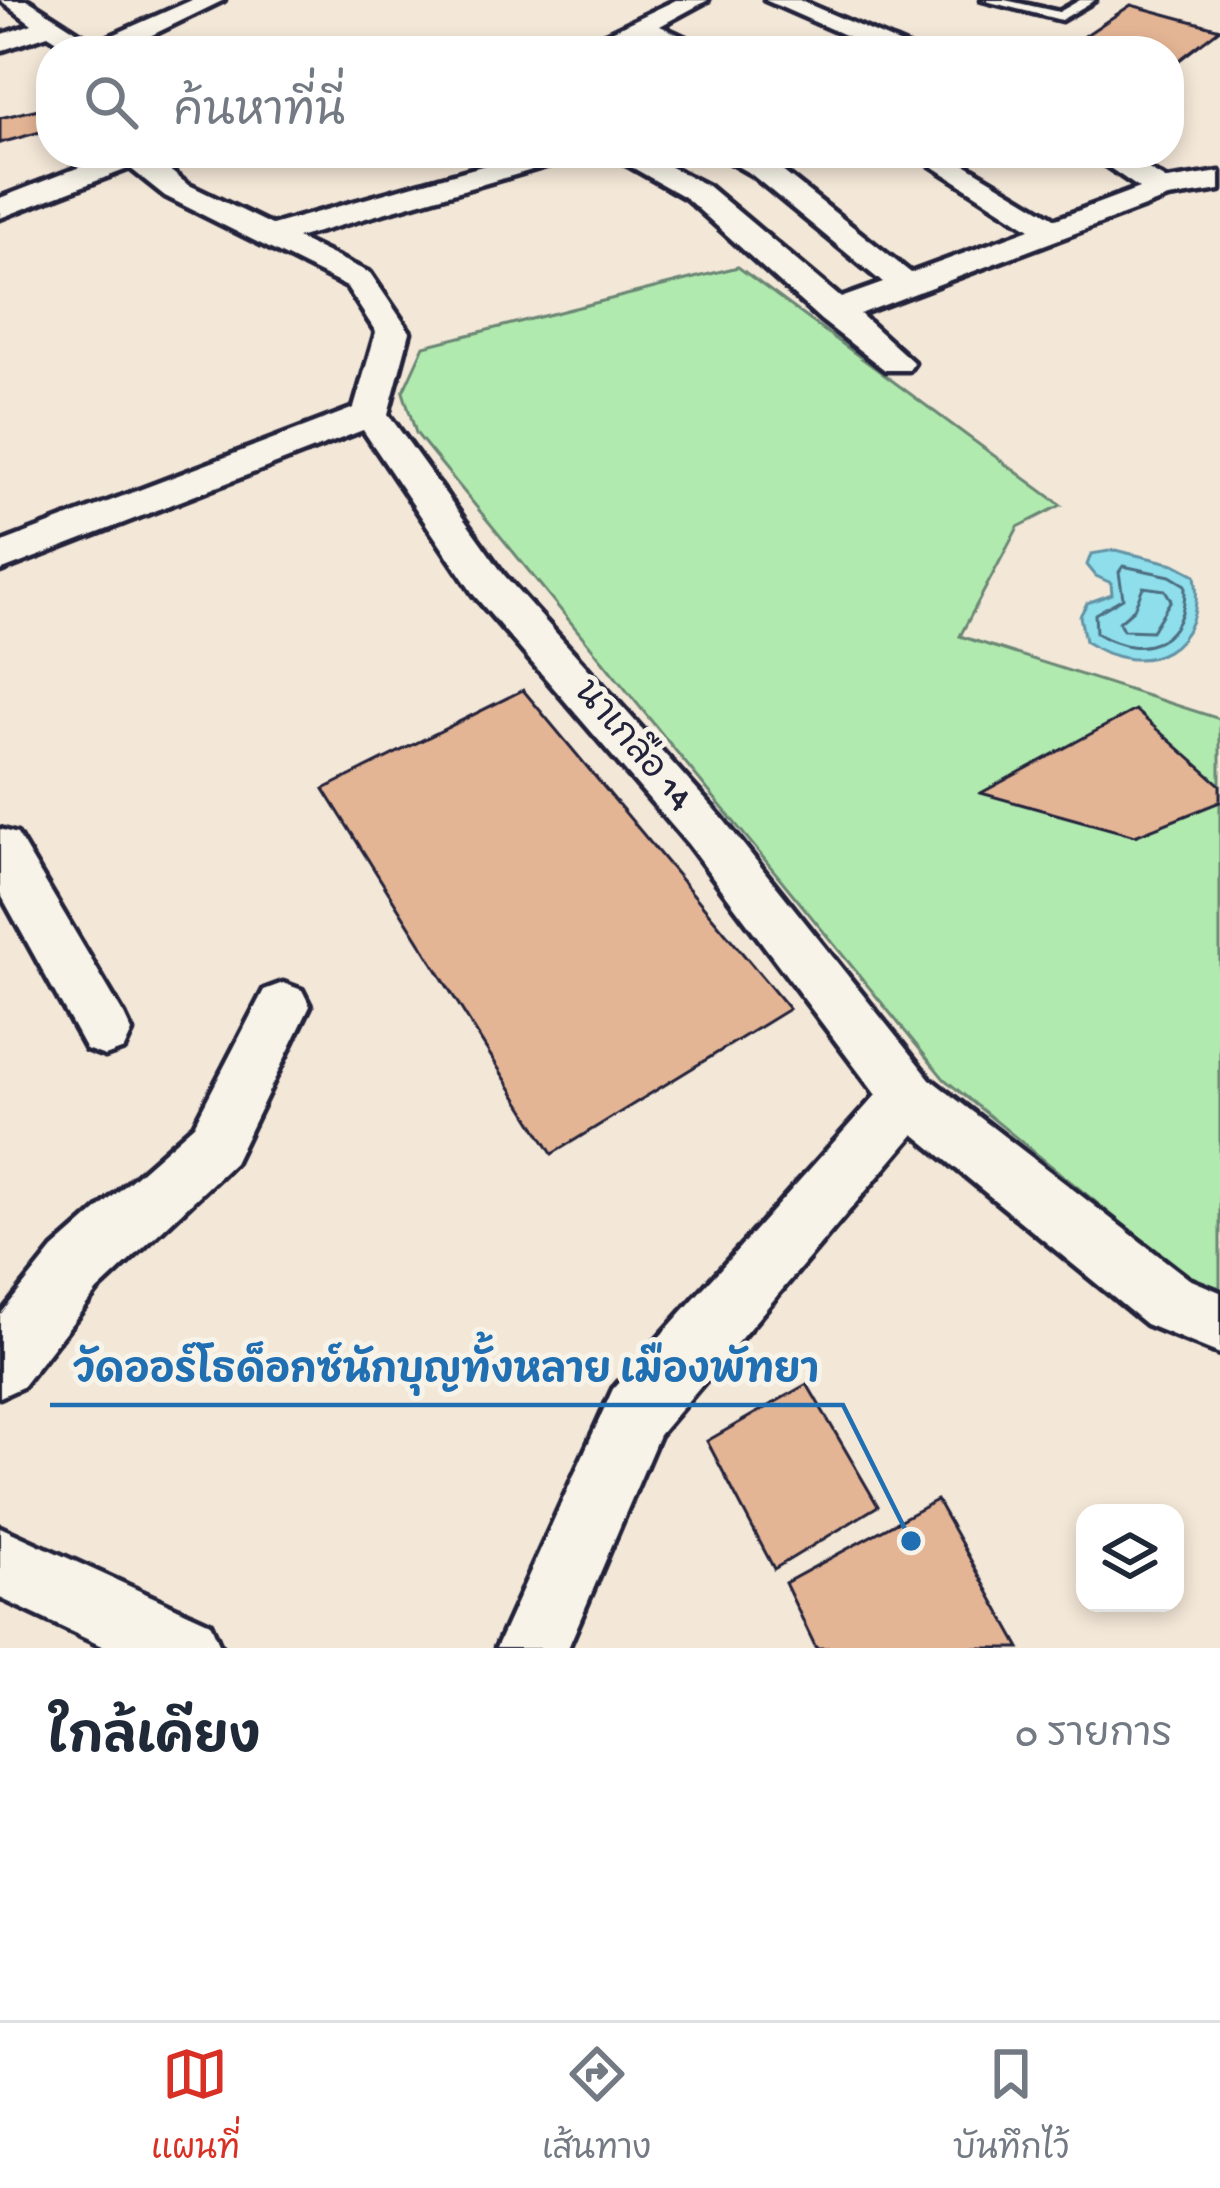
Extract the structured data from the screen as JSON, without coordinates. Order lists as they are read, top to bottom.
{
  "streets": {
    "street": ["นาเกลือ 14"]
  },
  "places": ["วัดออร์โธด็อกซ์นักบุญทั้งหลาย เมืองพัทยา"],
  "page": {
    "search": "ค้นหาที่นี่",
    "heading": ["ใกล้เคียง", "0 รายการ"],
    "nav": ["แผนที่", "เส้นทาง", "บันทึกไว้"]
  }
}
